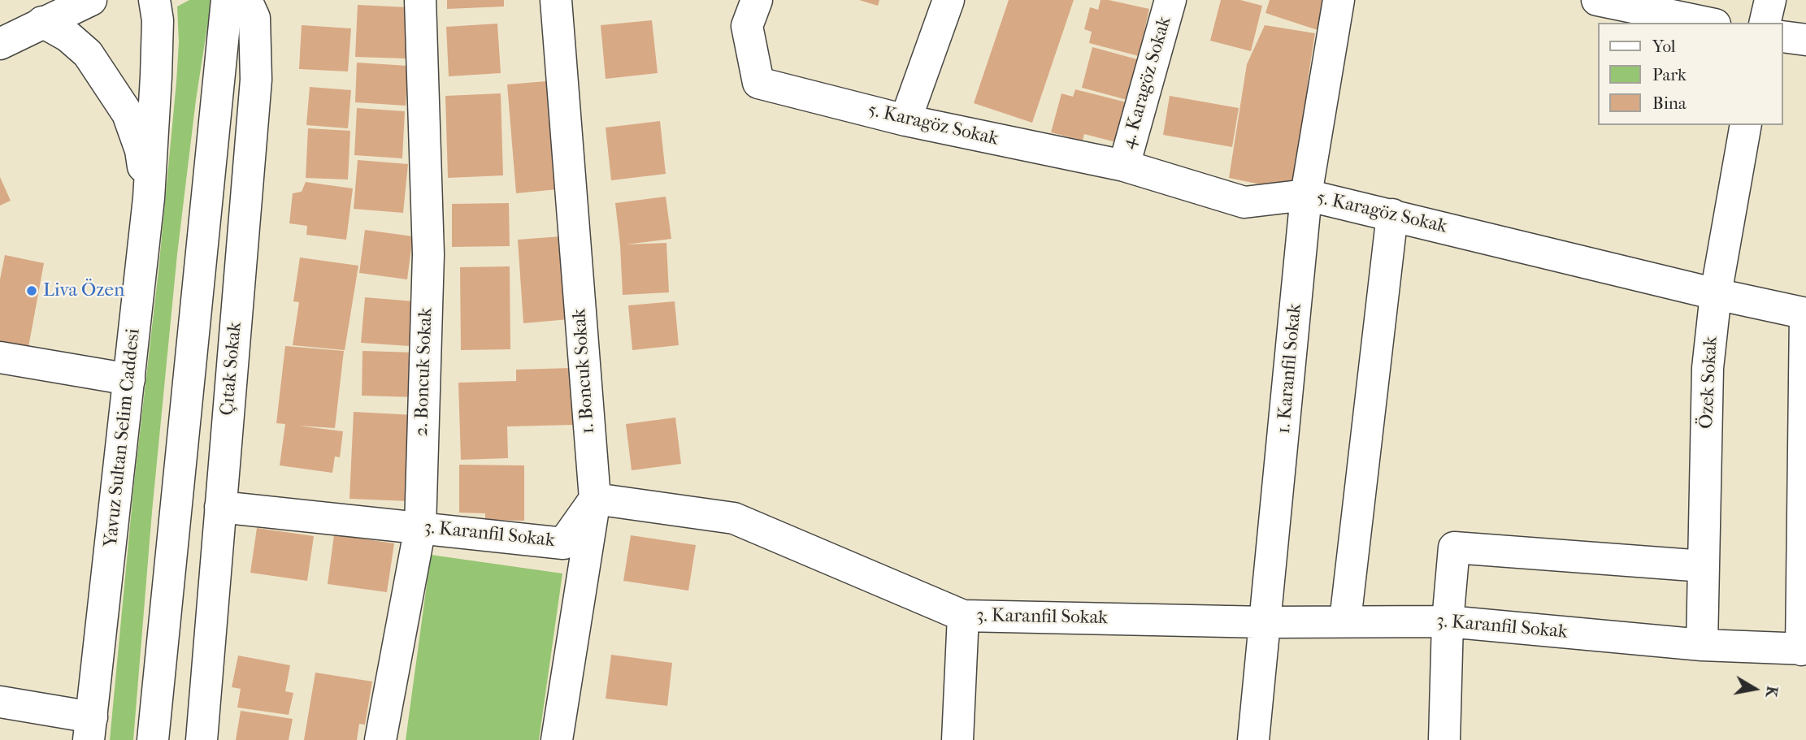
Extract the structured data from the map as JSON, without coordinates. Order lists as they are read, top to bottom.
{
  "streets": {
    "street": [
      "4. Karagöz Sokak",
      "5. Karagöz Sokak",
      "Çıtak Sokak",
      "1. Karanfil Sokak",
      "1. Boncuk Sokak",
      "2. Boncuk Sokak",
      "Özek Sokak",
      "Yavuz Sultan Selim Caddesi",
      "3. Karanfil Sokak"
    ]
  },
  "crossings": [
    ["4. Karagöz Sokak", "5. Karagöz Sokak"],
    ["5. Karagöz Sokak", "1. Karanfil Sokak"],
    ["5. Karagöz Sokak", "Özek Sokak"],
    ["Çıtak Sokak", "3. Karanfil Sokak"],
    ["1. Karanfil Sokak", "3. Karanfil Sokak"],
    ["1. Boncuk Sokak", "3. Karanfil Sokak"],
    ["2. Boncuk Sokak", "3. Karanfil Sokak"],
    ["Özek Sokak", "3. Karanfil Sokak"]
  ],
  "places": ["Liva Özen"],
  "legend": ["Yol", "Park", "Bina"],
  "north": "right"
}
